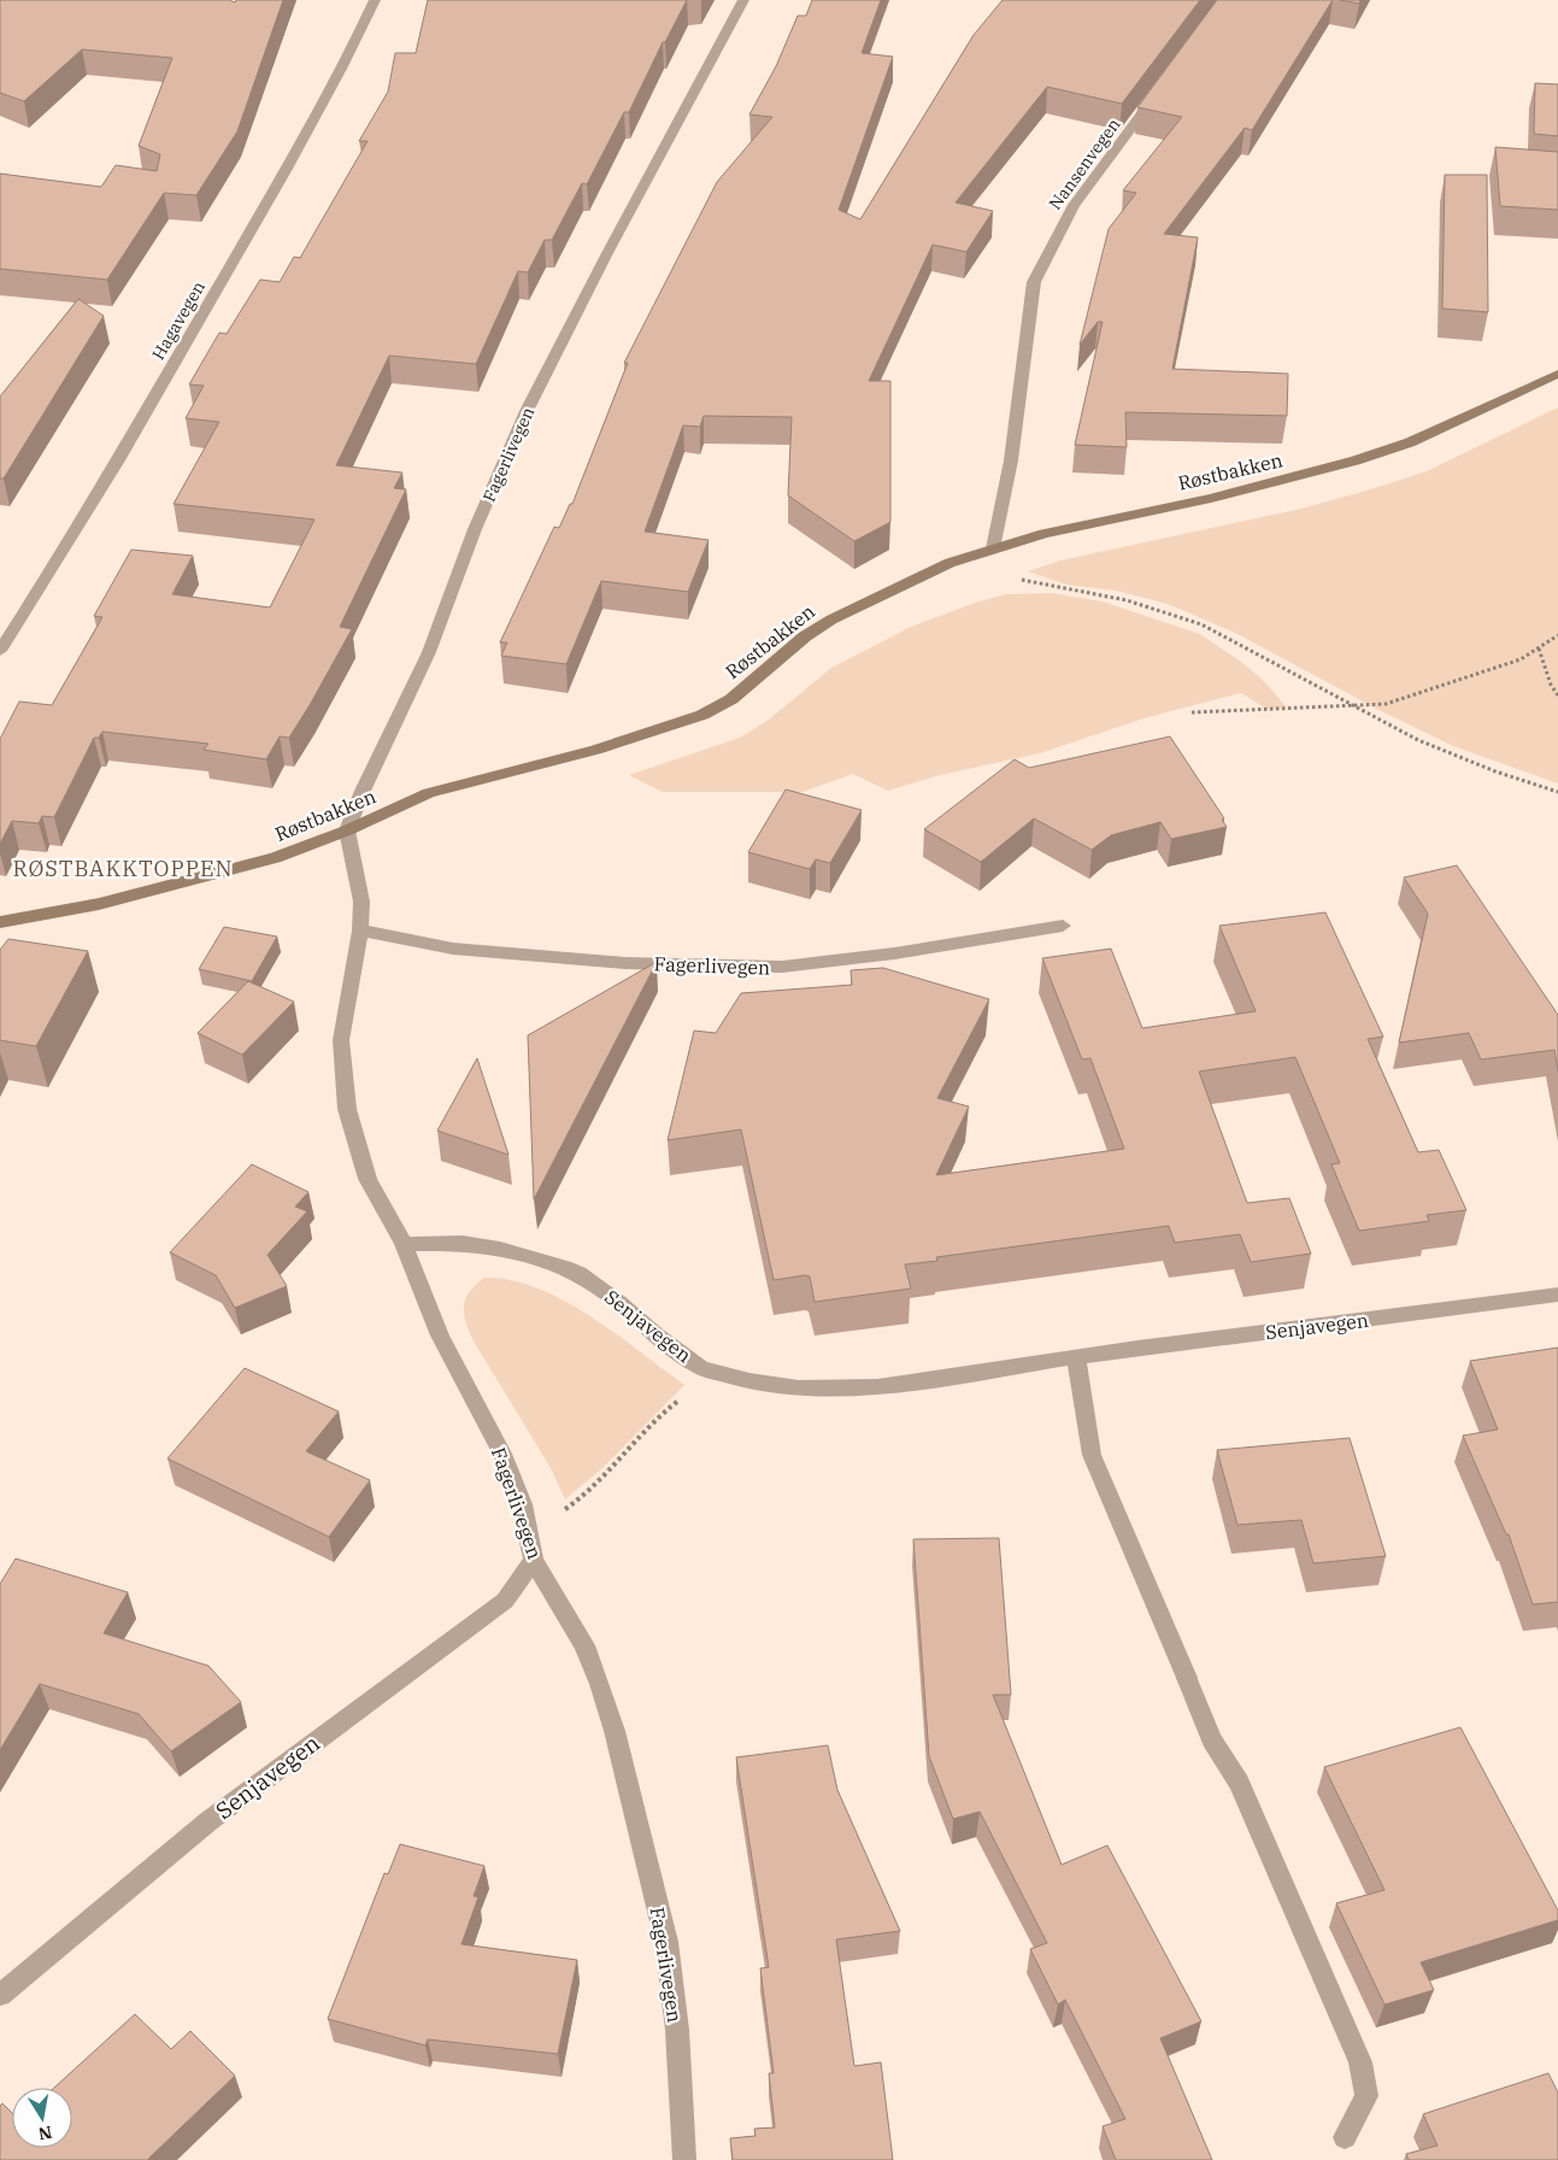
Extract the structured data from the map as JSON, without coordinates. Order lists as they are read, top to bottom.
{
  "streets": {
    "street": [
      "Nansenvegen",
      "Hagavegen",
      "Fagerlivegen",
      "Røstbakken",
      "Senjavegen"
    ]
  },
  "crossings": [
    ["Nansenvegen", "Røstbakken"],
    ["Fagerlivegen", "Røstbakken"],
    ["Fagerlivegen", "Senjavegen"]
  ],
  "districts": ["RØSTBAKKTOPPEN"],
  "north": "bottom"
}
